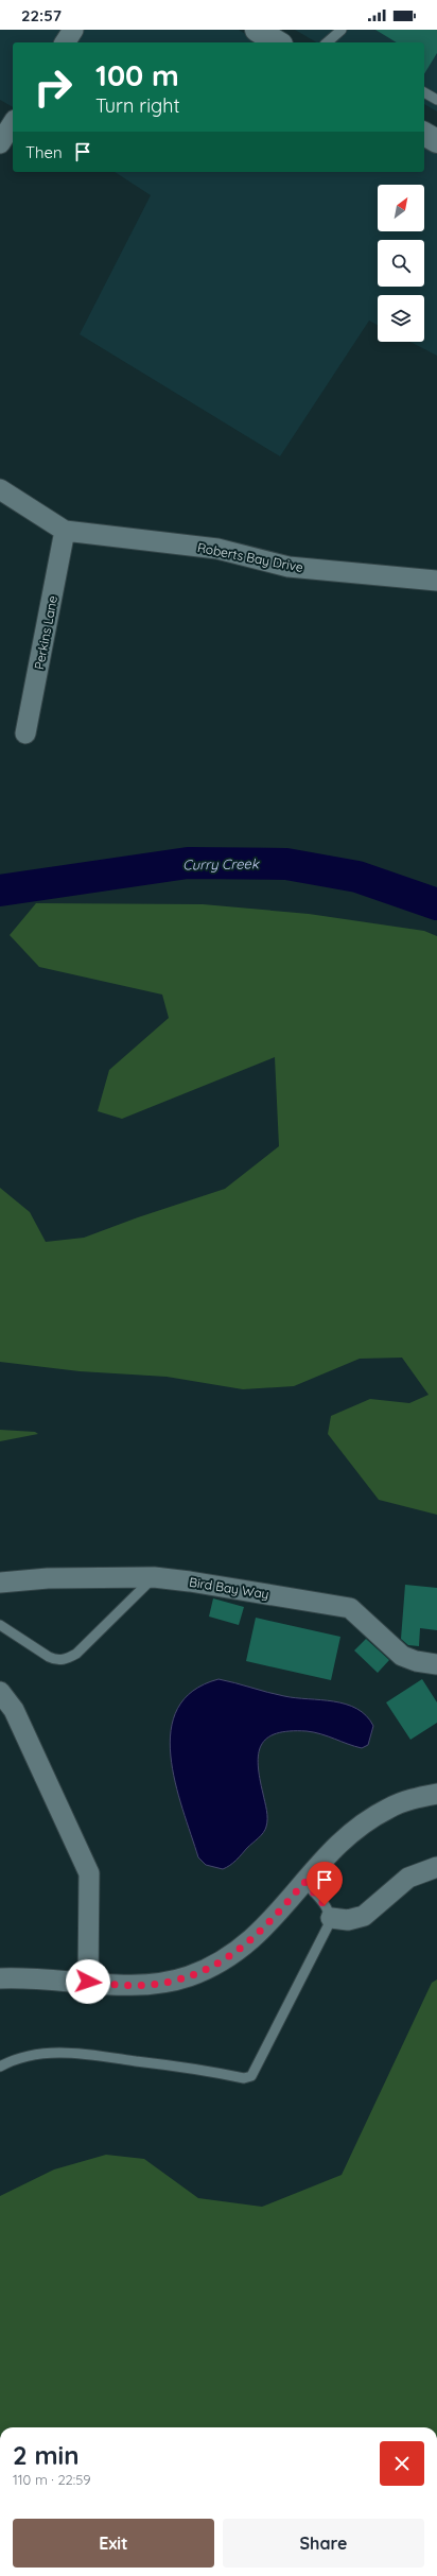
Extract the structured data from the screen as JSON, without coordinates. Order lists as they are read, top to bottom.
{
  "streets": {
    "street": ["Roberts Bay Drive", "Perkins Lane", "Bird Bay Way"]
  },
  "crossings": [
    ["Roberts Bay Drive", "Perkins Lane"]
  ],
  "water": ["Curry Creek"],
  "north": "top right",
  "page": {
    "status": "22:57",
    "turn": ["100 m", "Turn right"],
    "then": "Then",
    "heading": ["2 min", "110 m · 22:59"],
    "buttons": ["Exit", "Share"]
  }
}
